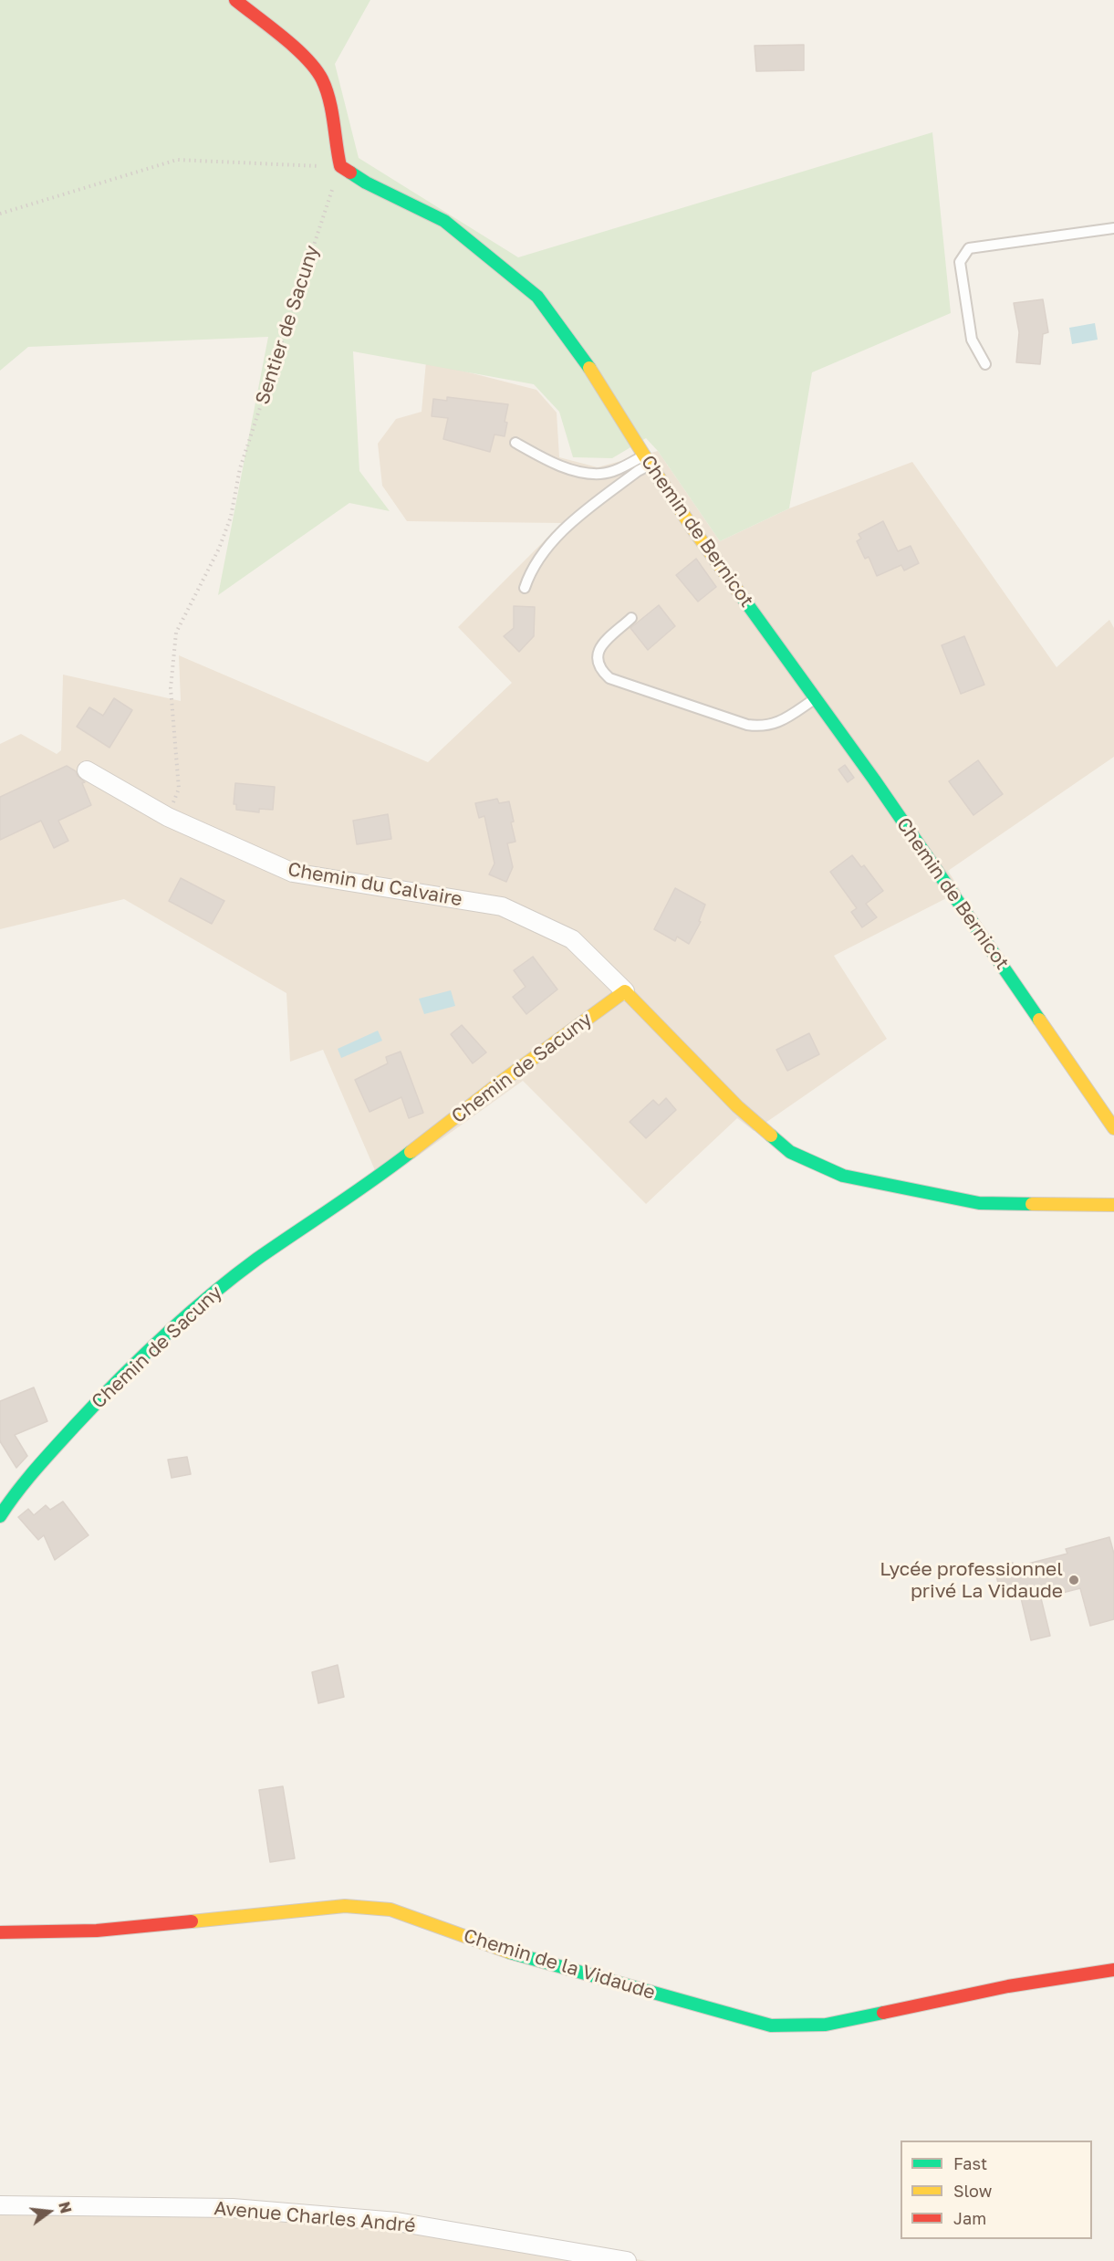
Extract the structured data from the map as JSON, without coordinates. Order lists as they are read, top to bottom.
{
  "streets": {
    "street": [
      "Chemin de Bernicot",
      "Chemin du Calvaire",
      "Chemin de Sacuny",
      "Chemin de la Vidaude",
      "Avenue Charles André"
    ],
    "path": ["Sentier de Sacuny"]
  },
  "crossings": [
    ["Sentier de Sacuny", "Chemin de Bernicot"],
    ["Sentier de Sacuny", "Chemin du Calvaire"],
    ["Chemin du Calvaire", "Chemin de Sacuny"]
  ],
  "places": ["Lycée professionnel privé La Vidaude"],
  "legend": ["Fast", "Slow", "Jam"],
  "north": "right"
}
